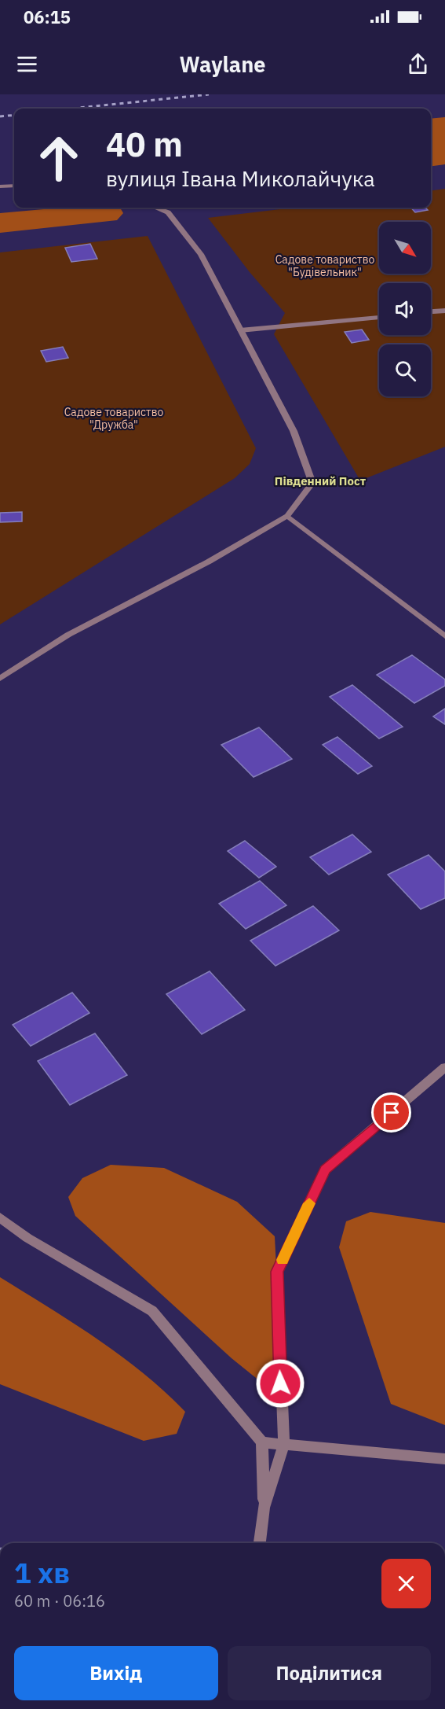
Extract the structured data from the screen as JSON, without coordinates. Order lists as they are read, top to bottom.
{
  "districts": ["Південний Пост"],
  "parks": ["Садове товариство \"Будівельник\"", "Садове товариство \"Дружба\""],
  "north": "bottom right",
  "page": {
    "status": "06:15",
    "header": "Waylane",
    "turn": ["40 m", "вулиця Івана Миколайчука"],
    "heading": ["1 хв", "60 m · 06:16"],
    "buttons": ["Вихід", "Поділитися"]
  }
}
